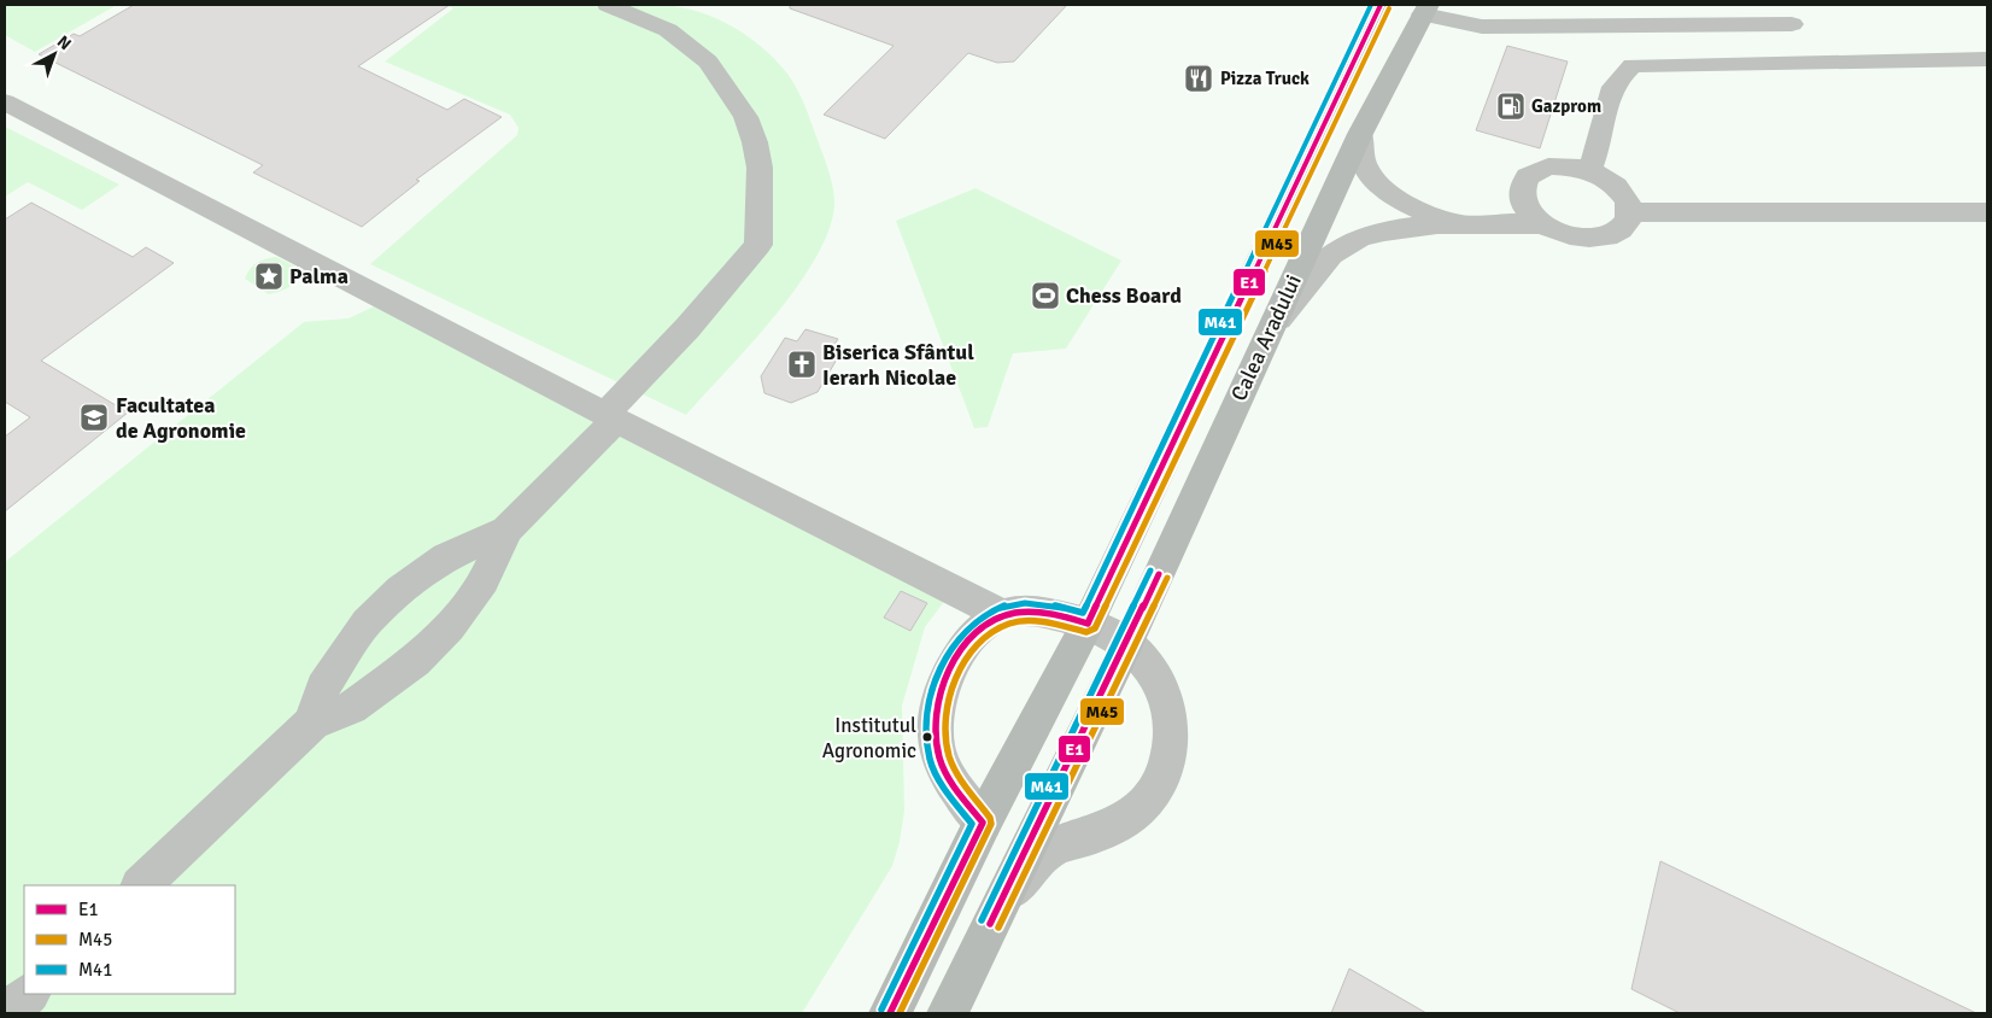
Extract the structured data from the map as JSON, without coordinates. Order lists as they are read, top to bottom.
{
  "streets": {
    "main road": ["Calea Aradului"]
  },
  "places": {
    "restaurant": ["Pizza Truck"],
    "fuel station": ["Gazprom"],
    "place": ["Palma"],
    "sports": ["Chess Board"],
    "church": ["Biserica Sfântul Ierarh Nicolae"],
    "school or university": ["Facultatea de Agronomie"],
    "other": ["Institutul Agronomic"]
  },
  "lines": ["transit line E1", "transit line M41", "transit line M45"],
  "legend": ["E1", "M45", "M41"],
  "north": "top right"
}
